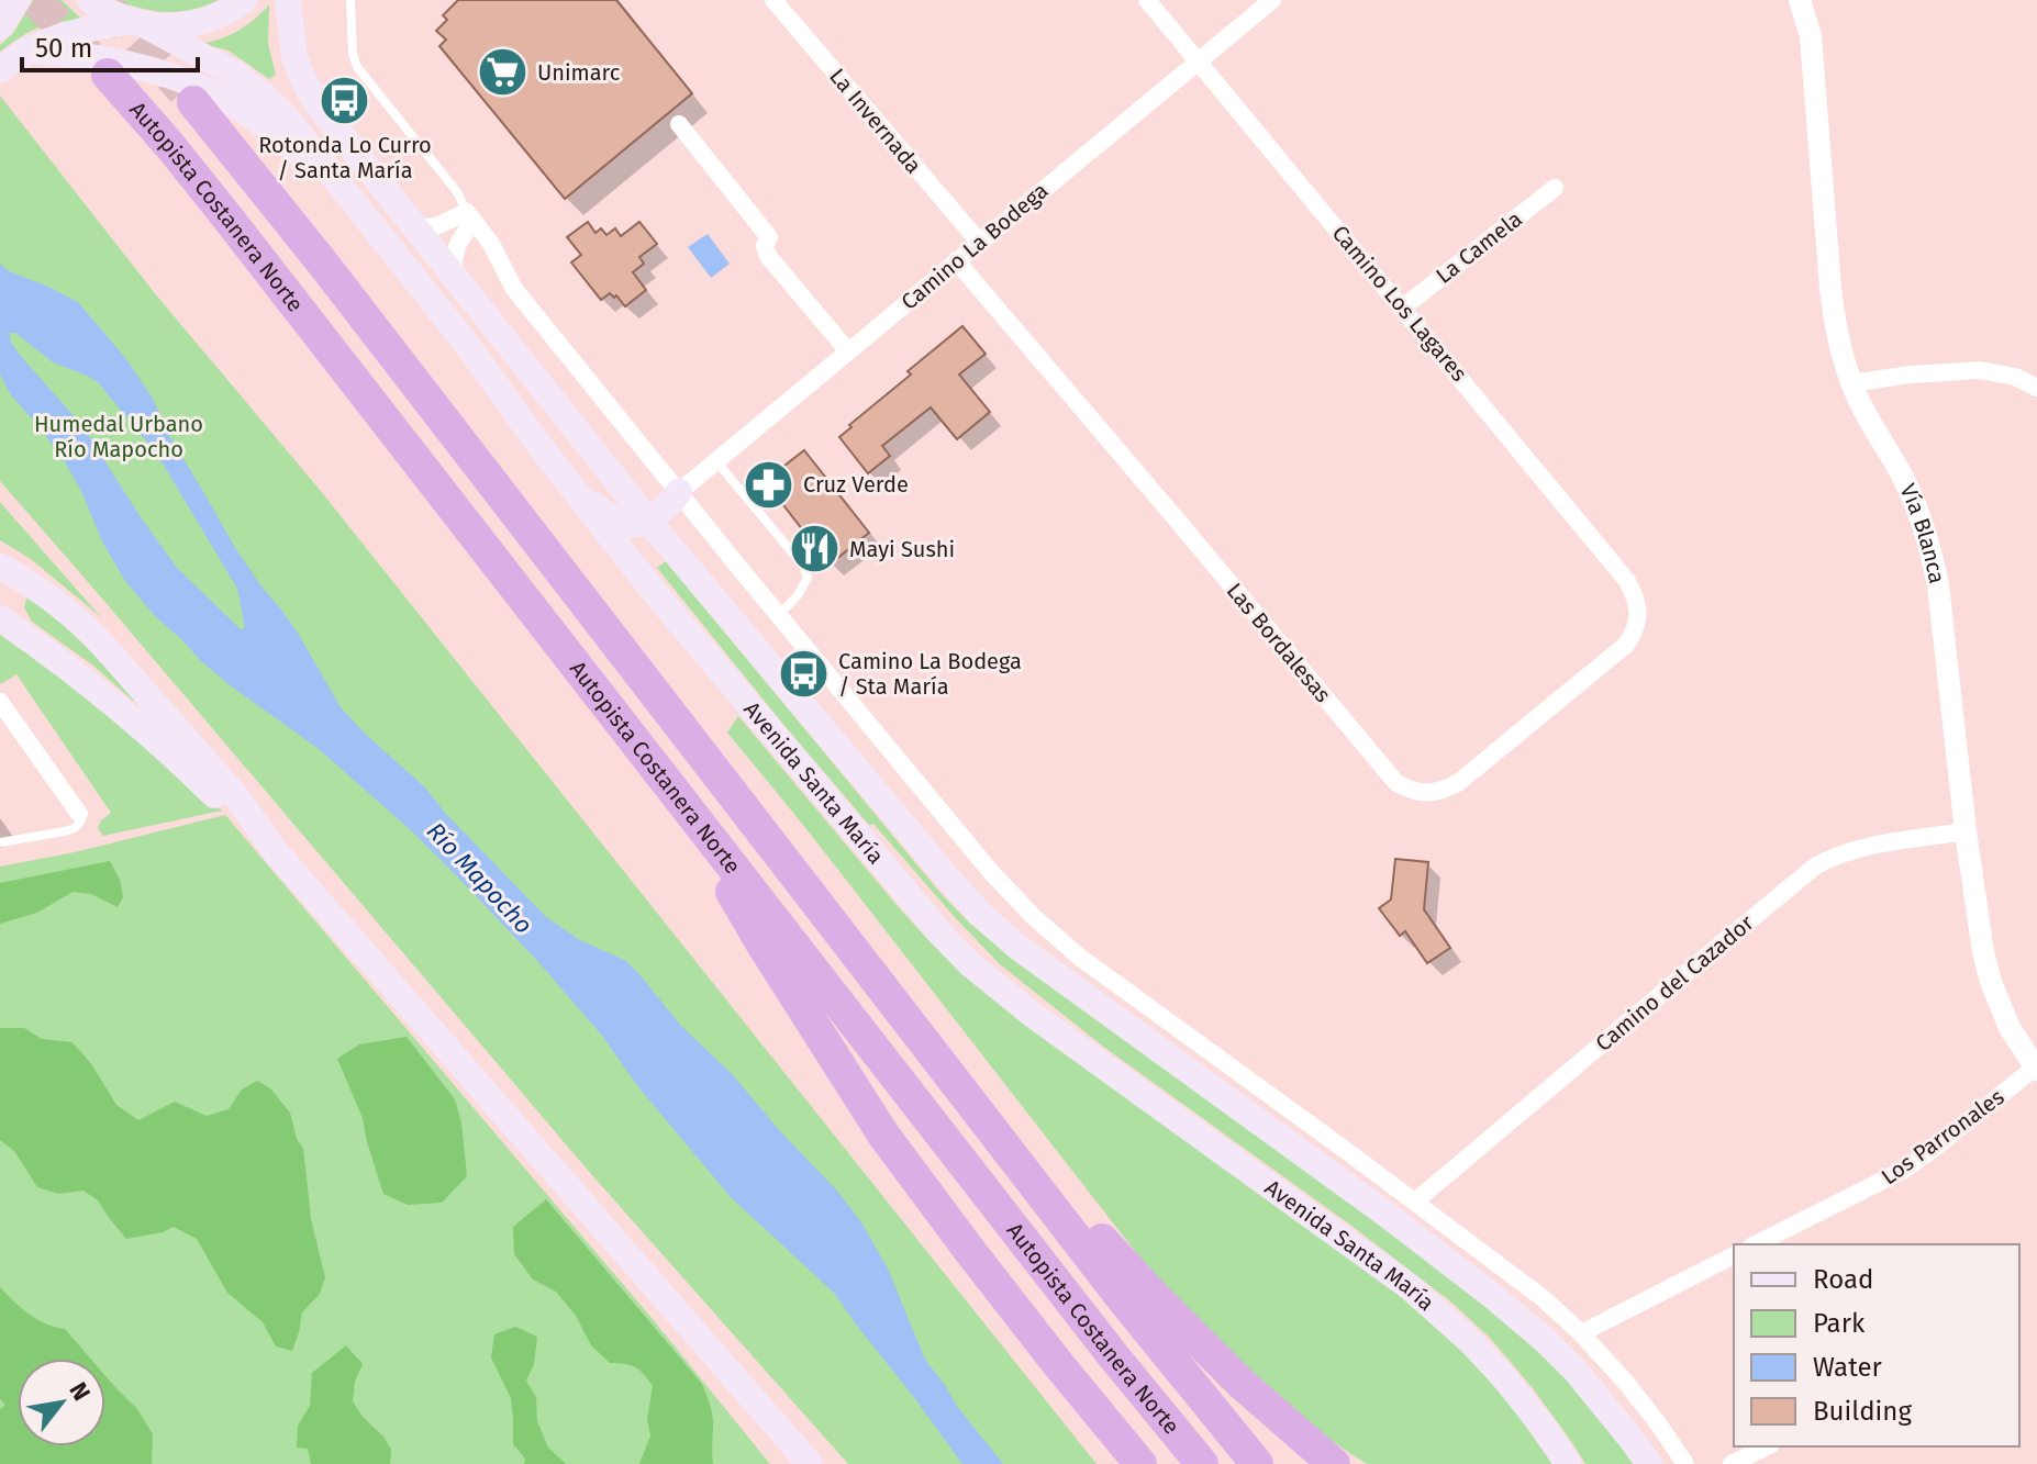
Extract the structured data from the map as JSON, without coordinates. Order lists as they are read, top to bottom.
{
  "streets": {
    "highway": ["Autopista Costanera Norte"],
    "main road": ["Avenida Santa María"],
    "street": [
      "La Invernada",
      "Camino La Bodega",
      "La Camela",
      "Camino Los Lagares",
      "Vía Blanca",
      "Las Bordalesas",
      "Camino del Cazador",
      "Los Parronales"
    ]
  },
  "crossings": [
    ["La Invernada", "Camino La Bodega"],
    ["Camino La Bodega", "Camino Los Lagares"],
    ["Camino La Bodega", "Las Bordalesas"],
    ["La Camela", "Camino Los Lagares"],
    ["Camino Los Lagares", "Las Bordalesas"],
    ["Vía Blanca", "Camino del Cazador"],
    ["Vía Blanca", "Los Parronales"]
  ],
  "water": ["Río Mapocho"],
  "parks": ["Humedal Urbano Río Mapocho"],
  "places": {
    "supermarket": ["Unimarc"],
    "bus stop": ["Rotonda Lo Curro / Santa María", "Camino La Bodega / Sta María"],
    "pharmacy": ["Cruz Verde"],
    "restaurant": ["Mayi Sushi"]
  },
  "legend": [
    "Road",
    "Park",
    "Water",
    "Building"
  ],
  "scale_bar": "50 m",
  "north": "top right"
}
